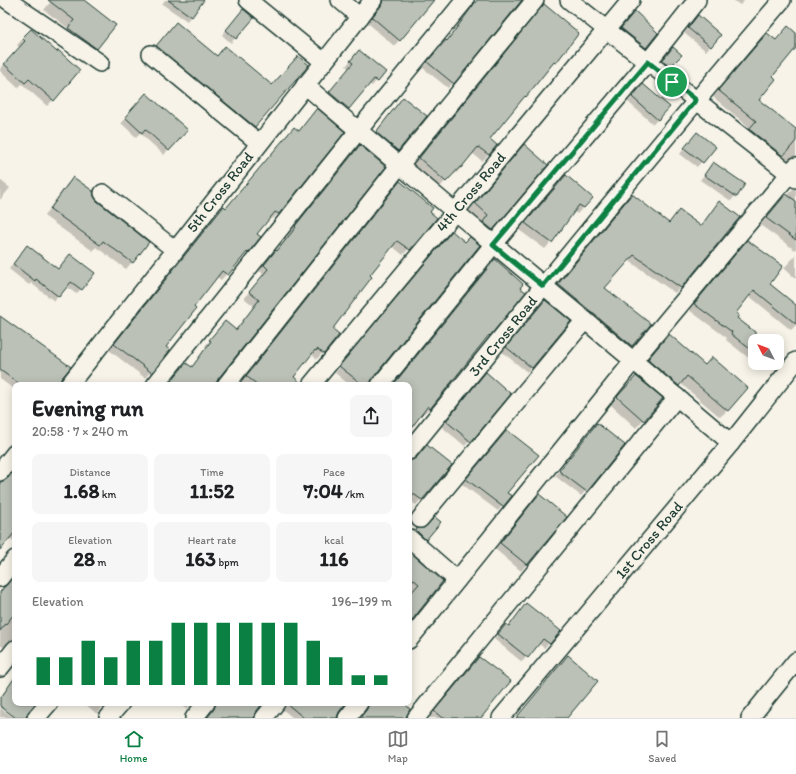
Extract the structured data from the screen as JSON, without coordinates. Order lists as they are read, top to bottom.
{
  "streets": {
    "street": [
      "5th Cross Road",
      "4th Cross Road",
      "3rd Cross Road",
      "1st Cross Road"
    ]
  },
  "north": "top left",
  "page": {
    "heading": ["Evening run", "20:58 · 7 × 240 m"],
    "stats": [
      ["Distance", "1.68 km"],
      ["Time", "11:52"],
      ["Pace", "7:04 /km"],
      ["Elevation", "28 m"],
      ["Heart rate", "163 bpm"],
      ["kcal", "116"]
    ],
    "chart": ["Elevation", "196–199 m"],
    "tabs": ["Home", "Map", "Saved"]
  }
}
